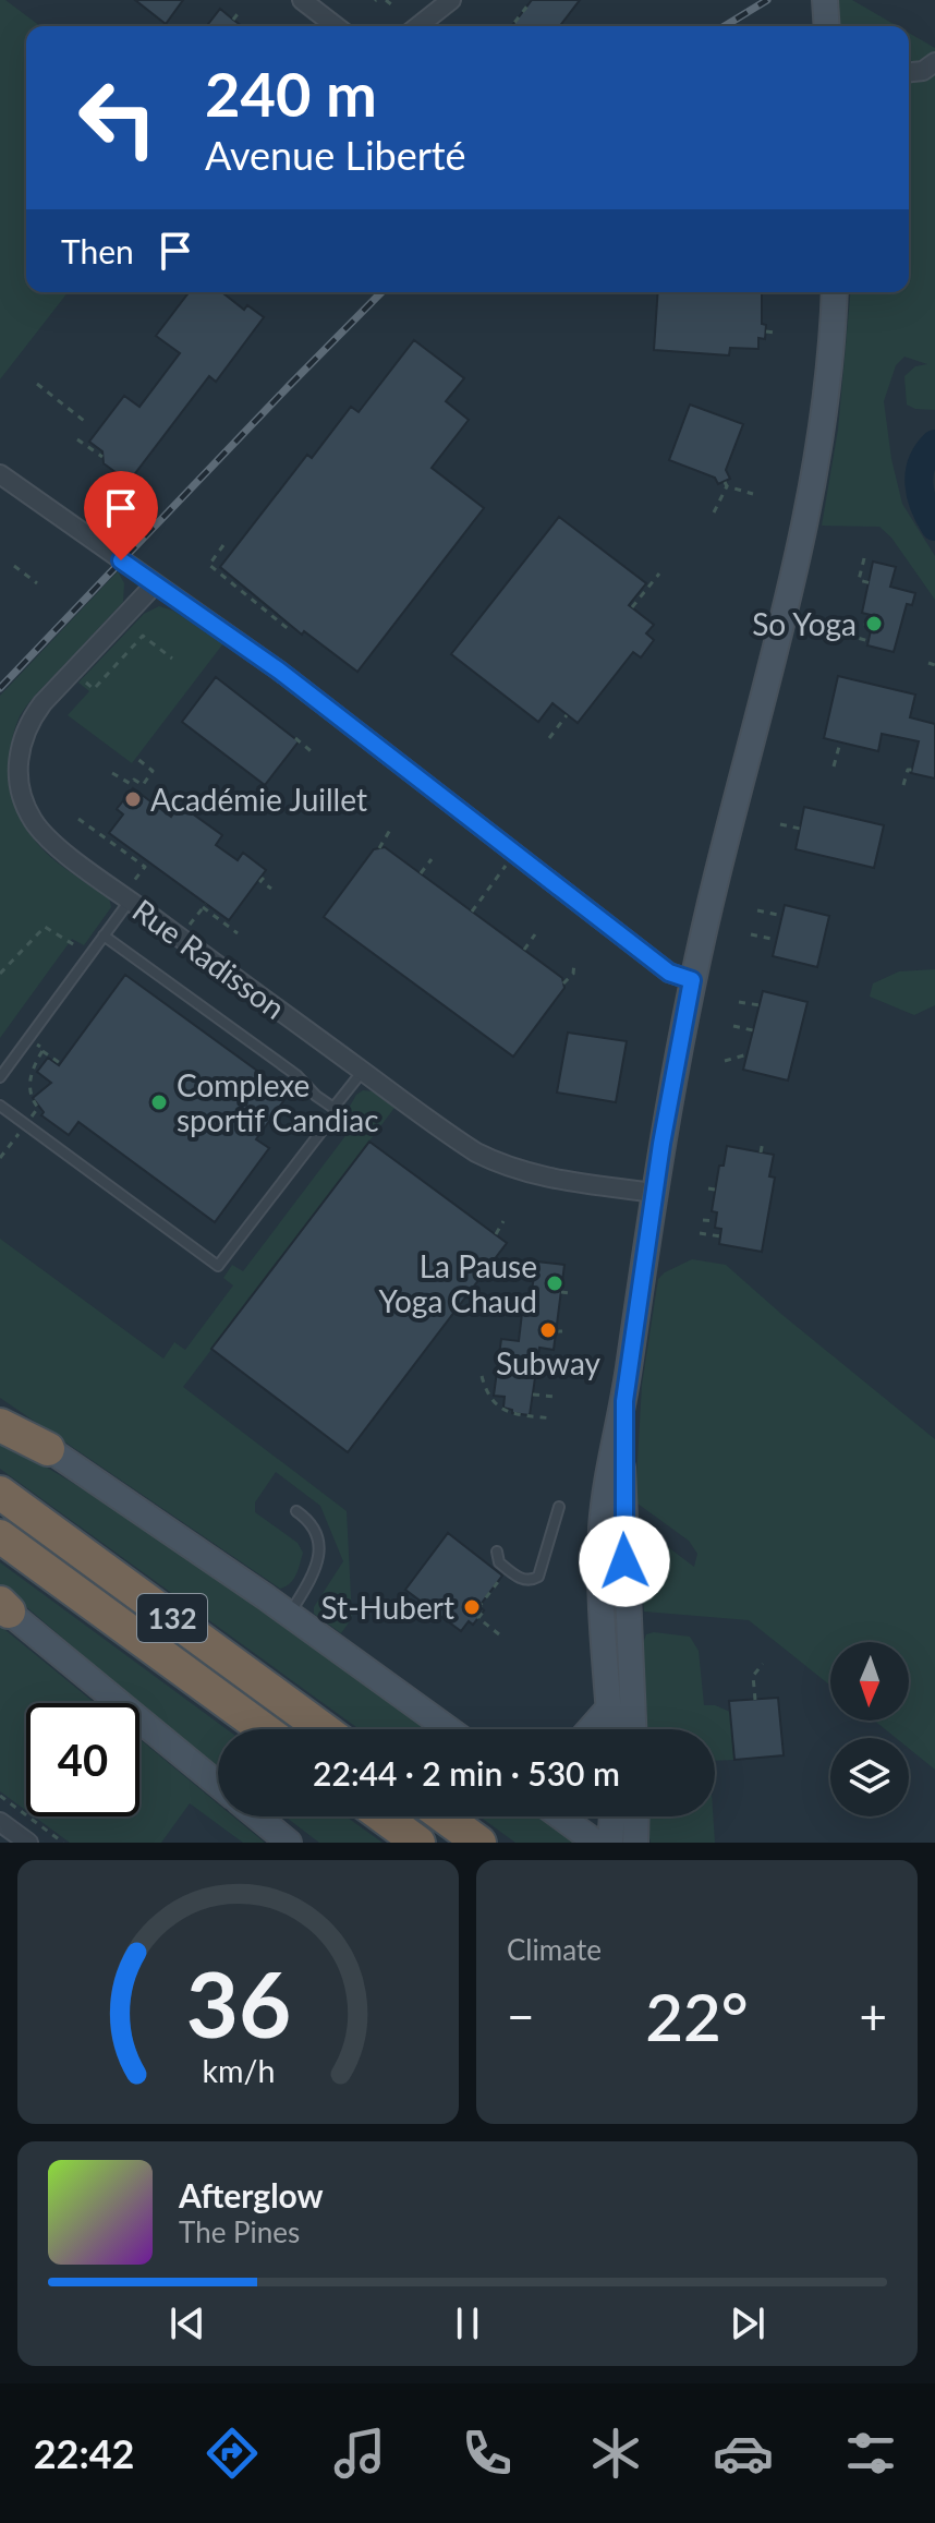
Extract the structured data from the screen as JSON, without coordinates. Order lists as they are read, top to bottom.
{
  "streets": {
    "highway": ["132"],
    "street": ["Rue Radisson"]
  },
  "places": [
    "So Yoga",
    "Académie Juillet",
    "Complexe sportif Candiac",
    "La Pause Yoga Chaud",
    "Subway",
    "St-Hubert"
  ],
  "north": "bottom",
  "page": {
    "turn": ["240 m", "Avenue Liberté"],
    "then": "Then",
    "limit": "40",
    "trip": "22:44 · 2 min · 530 m",
    "tile": "Climate",
    "heat": ["−", "22°", "+"],
    "song": ["Afterglow", "The Pines"],
    "tabs": "22:42",
    "gauge": ["36", "km/h"]
  }
}
